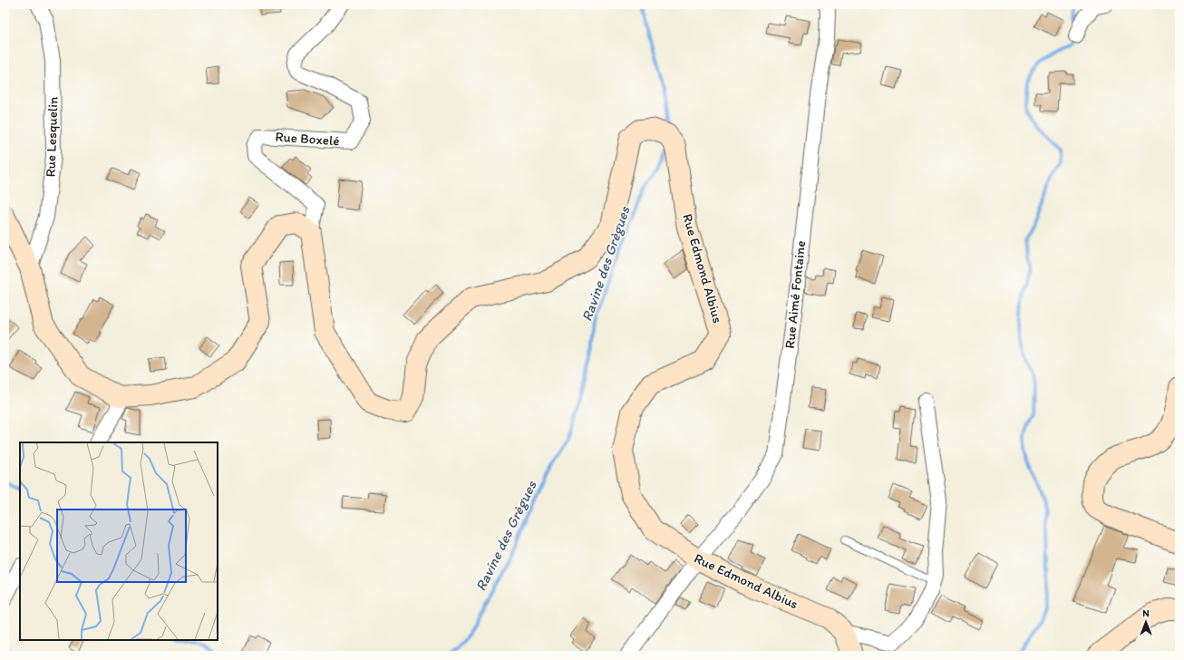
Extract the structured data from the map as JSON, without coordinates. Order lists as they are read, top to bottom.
{
  "streets": {
    "main road": ["Rue Edmond Albius"],
    "street": ["Rue Lesquelin", "Rue Boxelé", "Rue Aimé Fontaine"]
  },
  "crossings": [
    ["Rue Boxelé", "Rue Edmond Albius"],
    ["Rue Edmond Albius", "Rue Aimé Fontaine"]
  ],
  "water": ["Ravine des Grègues"],
  "north": "top"
}
